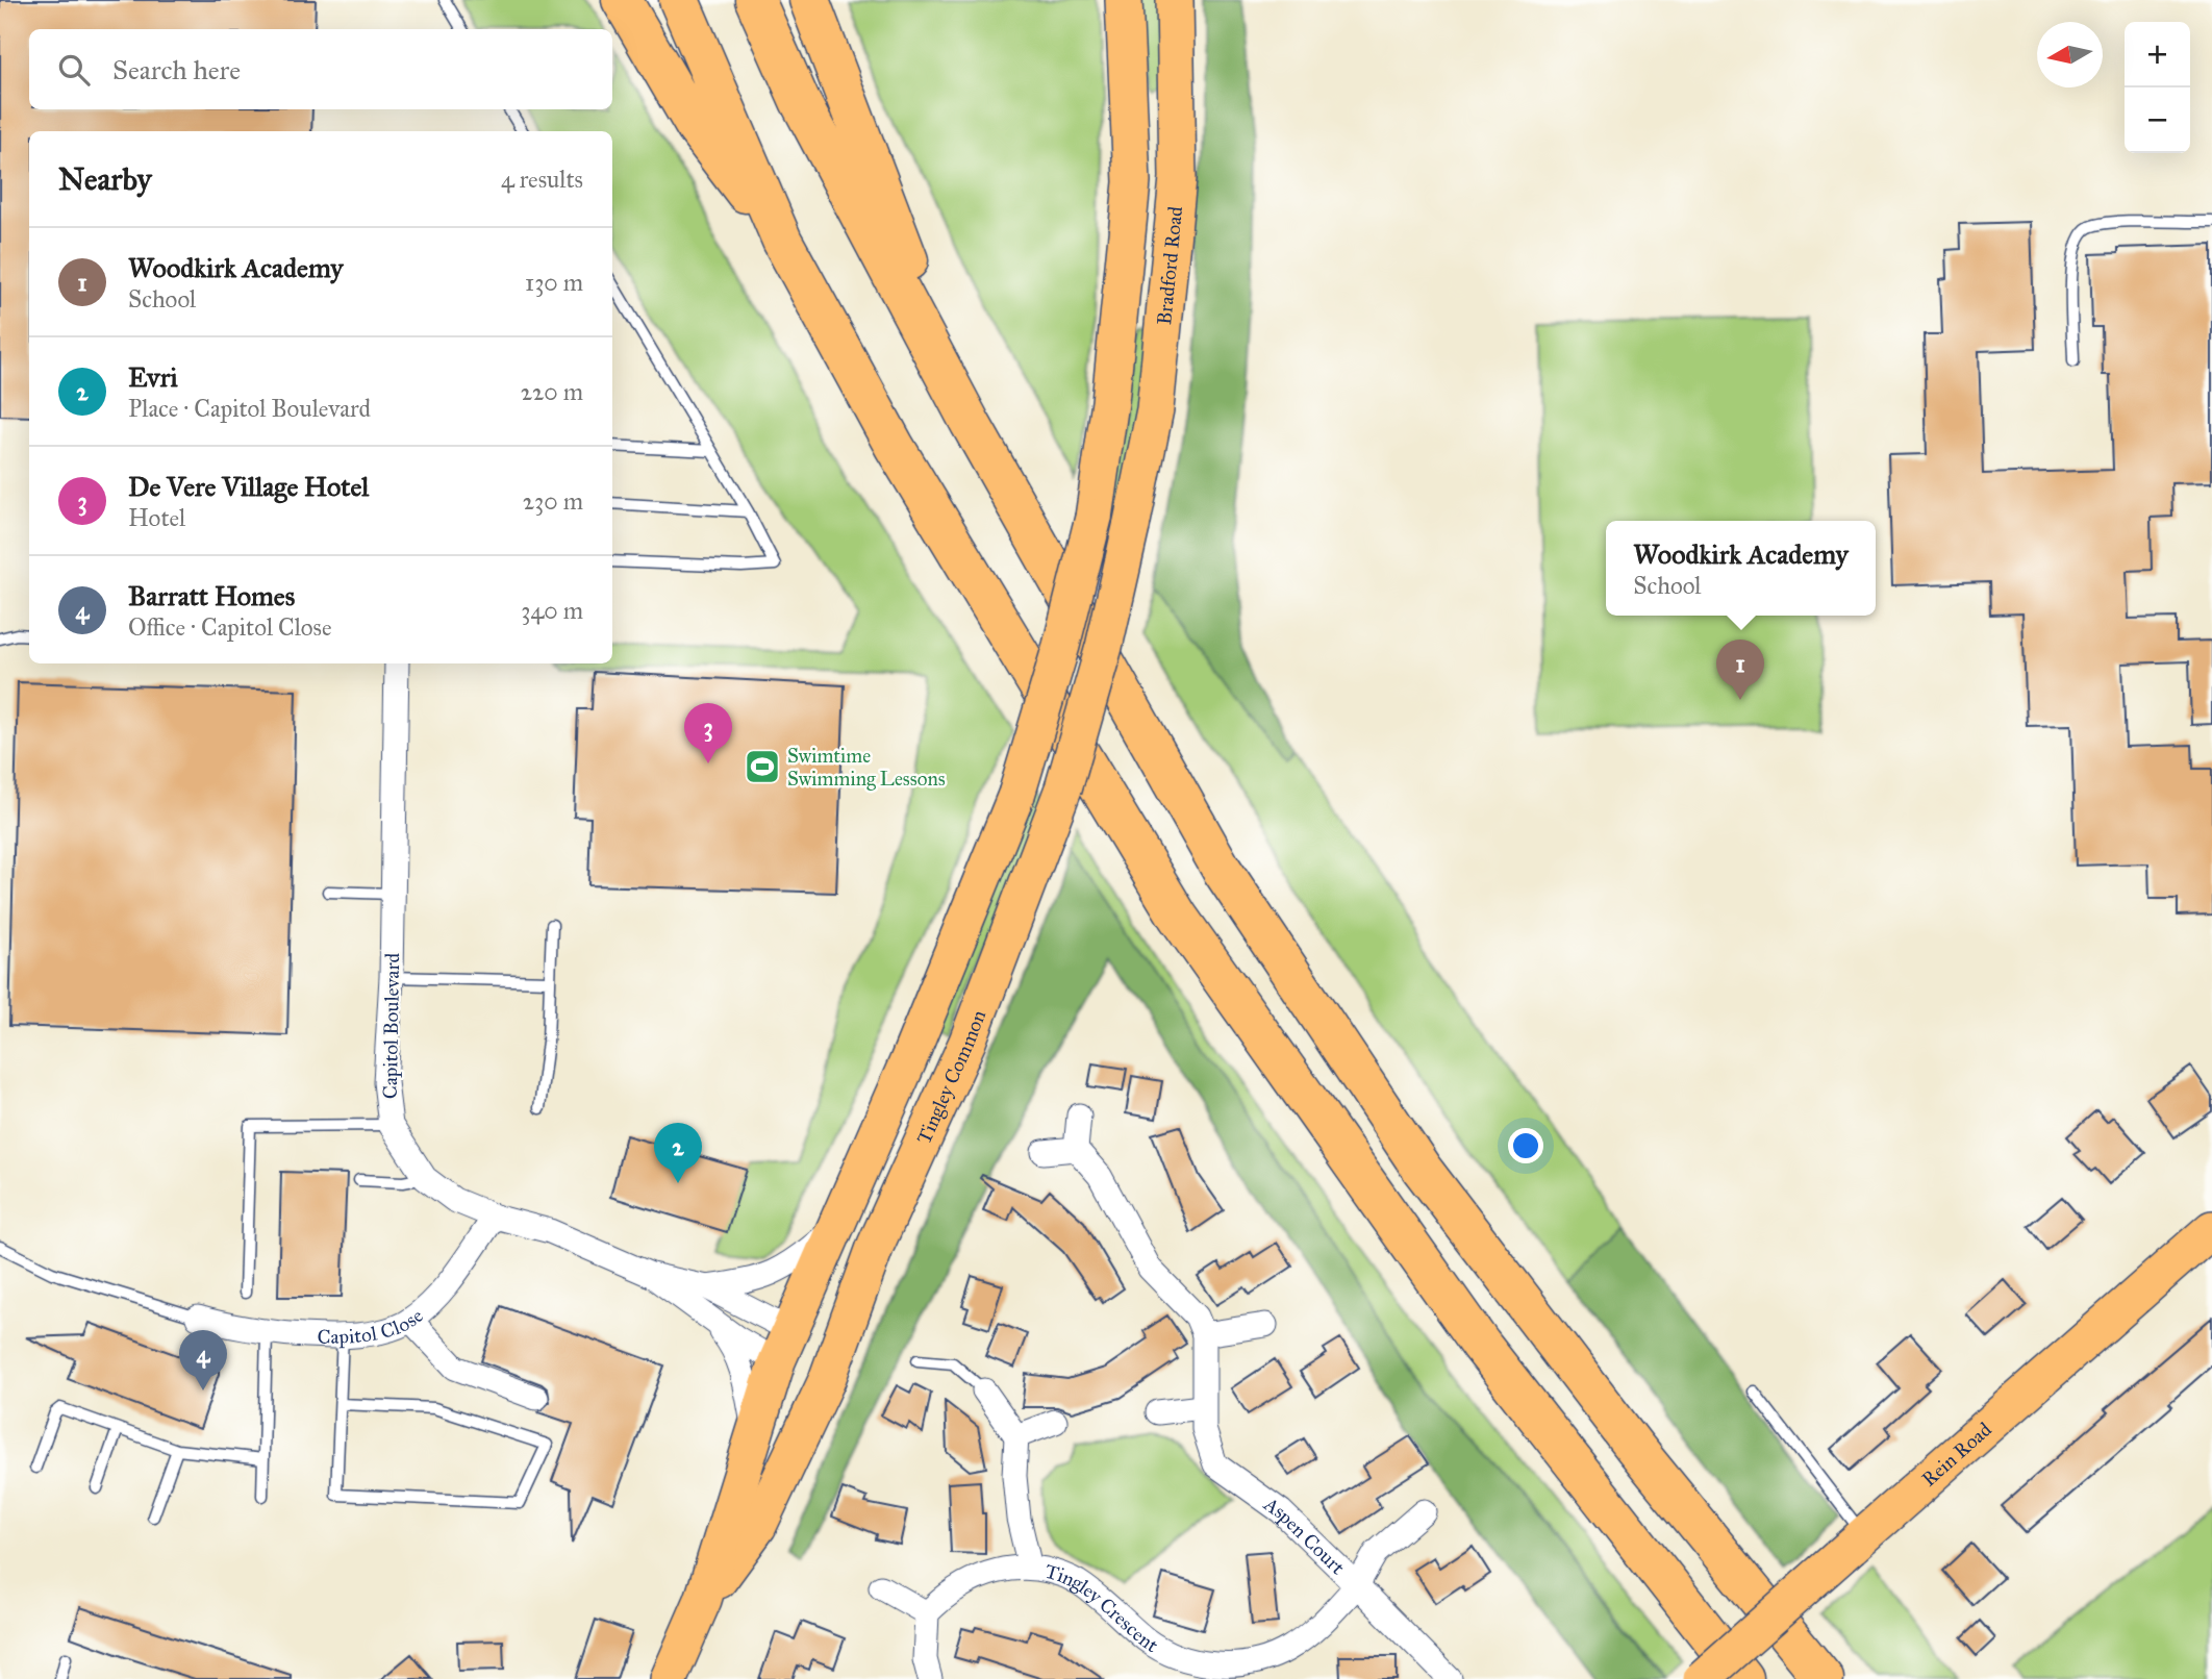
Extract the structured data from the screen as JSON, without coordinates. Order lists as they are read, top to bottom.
{
  "streets": {
    "main road": ["Bradford Road", "Tingley Common", "Rein Road"],
    "street": [
      "Capitol Boulevard",
      "Capitol Close",
      "Aspen Court",
      "Tingley Crescent"
    ]
  },
  "crossings": [
    ["Bradford Road", "Tingley Common"],
    ["Capitol Boulevard", "Tingley Common"],
    ["Capitol Boulevard", "Capitol Close"],
    ["Aspen Court", "Tingley Crescent"]
  ],
  "places": {
    "sports": ["Swimtime Swimming Lessons"]
  },
  "north": "left",
  "page": {
    "map_buttons": ["+", "−"],
    "search": "Search here",
    "heading": ["Nearby", "4 results"],
    "list": [
      {
        "mark": "1",
        "name": "Woodkirk Academy",
        "note": "School",
        "value": "130 m"
      },
      {
        "mark": "2",
        "name": "Evri",
        "note": "Place · Capitol Boulevard",
        "value": "220 m"
      },
      {
        "mark": "3",
        "name": "De Vere Village Hotel",
        "note": "Hotel",
        "value": "230 m"
      },
      {
        "mark": "4",
        "name": "Barratt Homes",
        "note": "Office · Capitol Close",
        "value": "340 m"
      }
    ],
    "popup": ["Woodkirk Academy", "School"],
    "pins": [
      "1",
      "3",
      "2",
      "4"
    ]
  }
}
